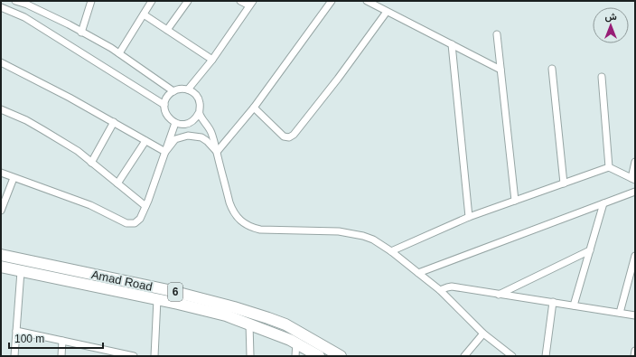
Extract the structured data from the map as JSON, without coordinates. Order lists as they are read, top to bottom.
{
  "streets": {
    "main road": ["Amad Road", "6"]
  },
  "scale_bar": "100 m",
  "north": "top"
}
